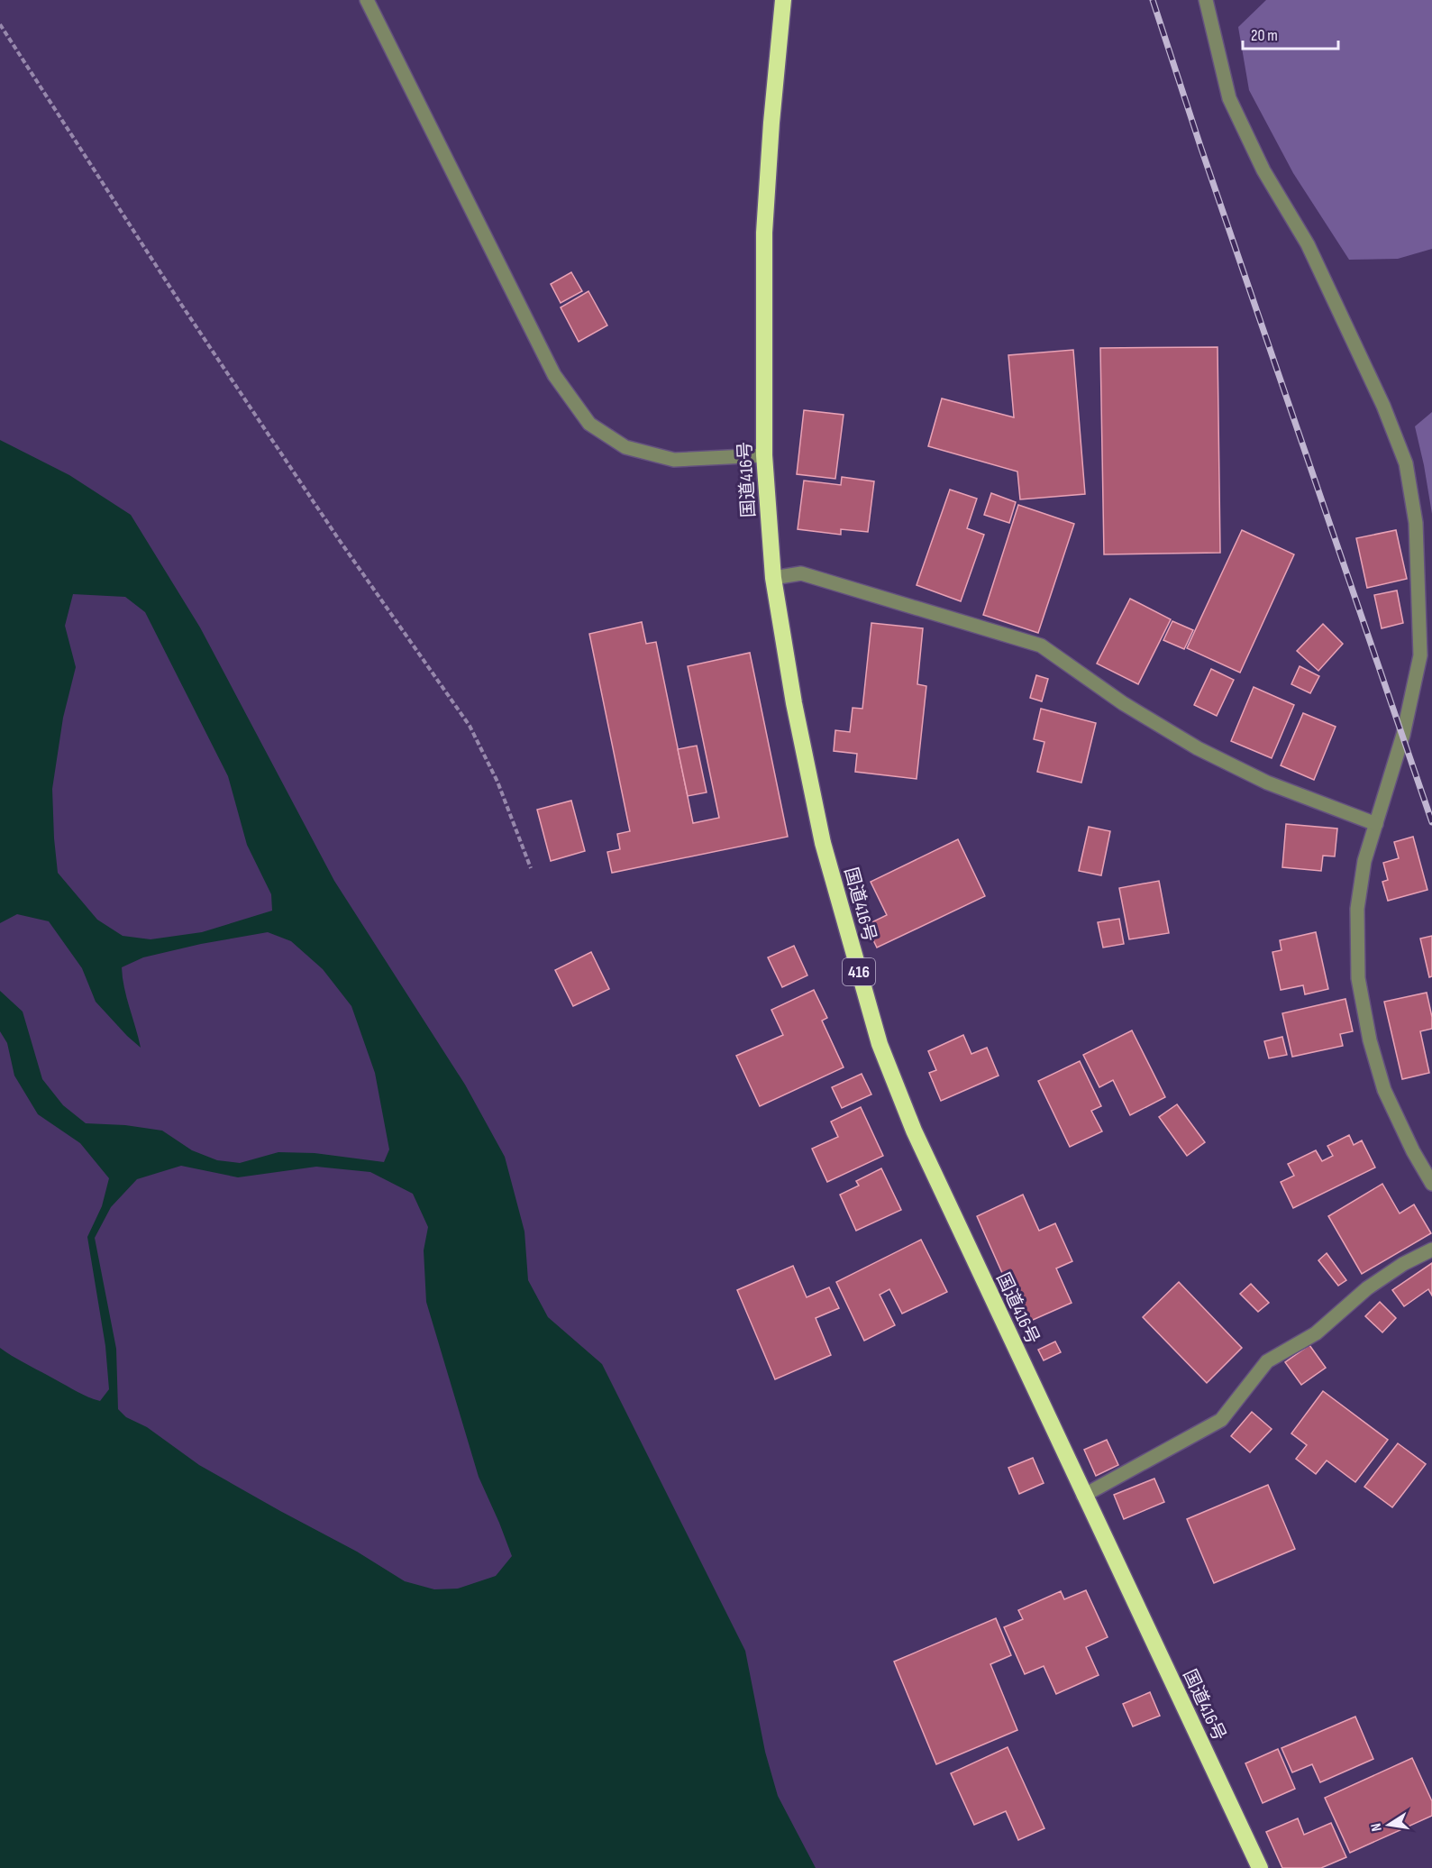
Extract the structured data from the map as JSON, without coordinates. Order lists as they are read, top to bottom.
{
  "streets": {
    "highway": ["国道416号", "416"]
  },
  "scale_bar": "20 m",
  "north": "left"
}
